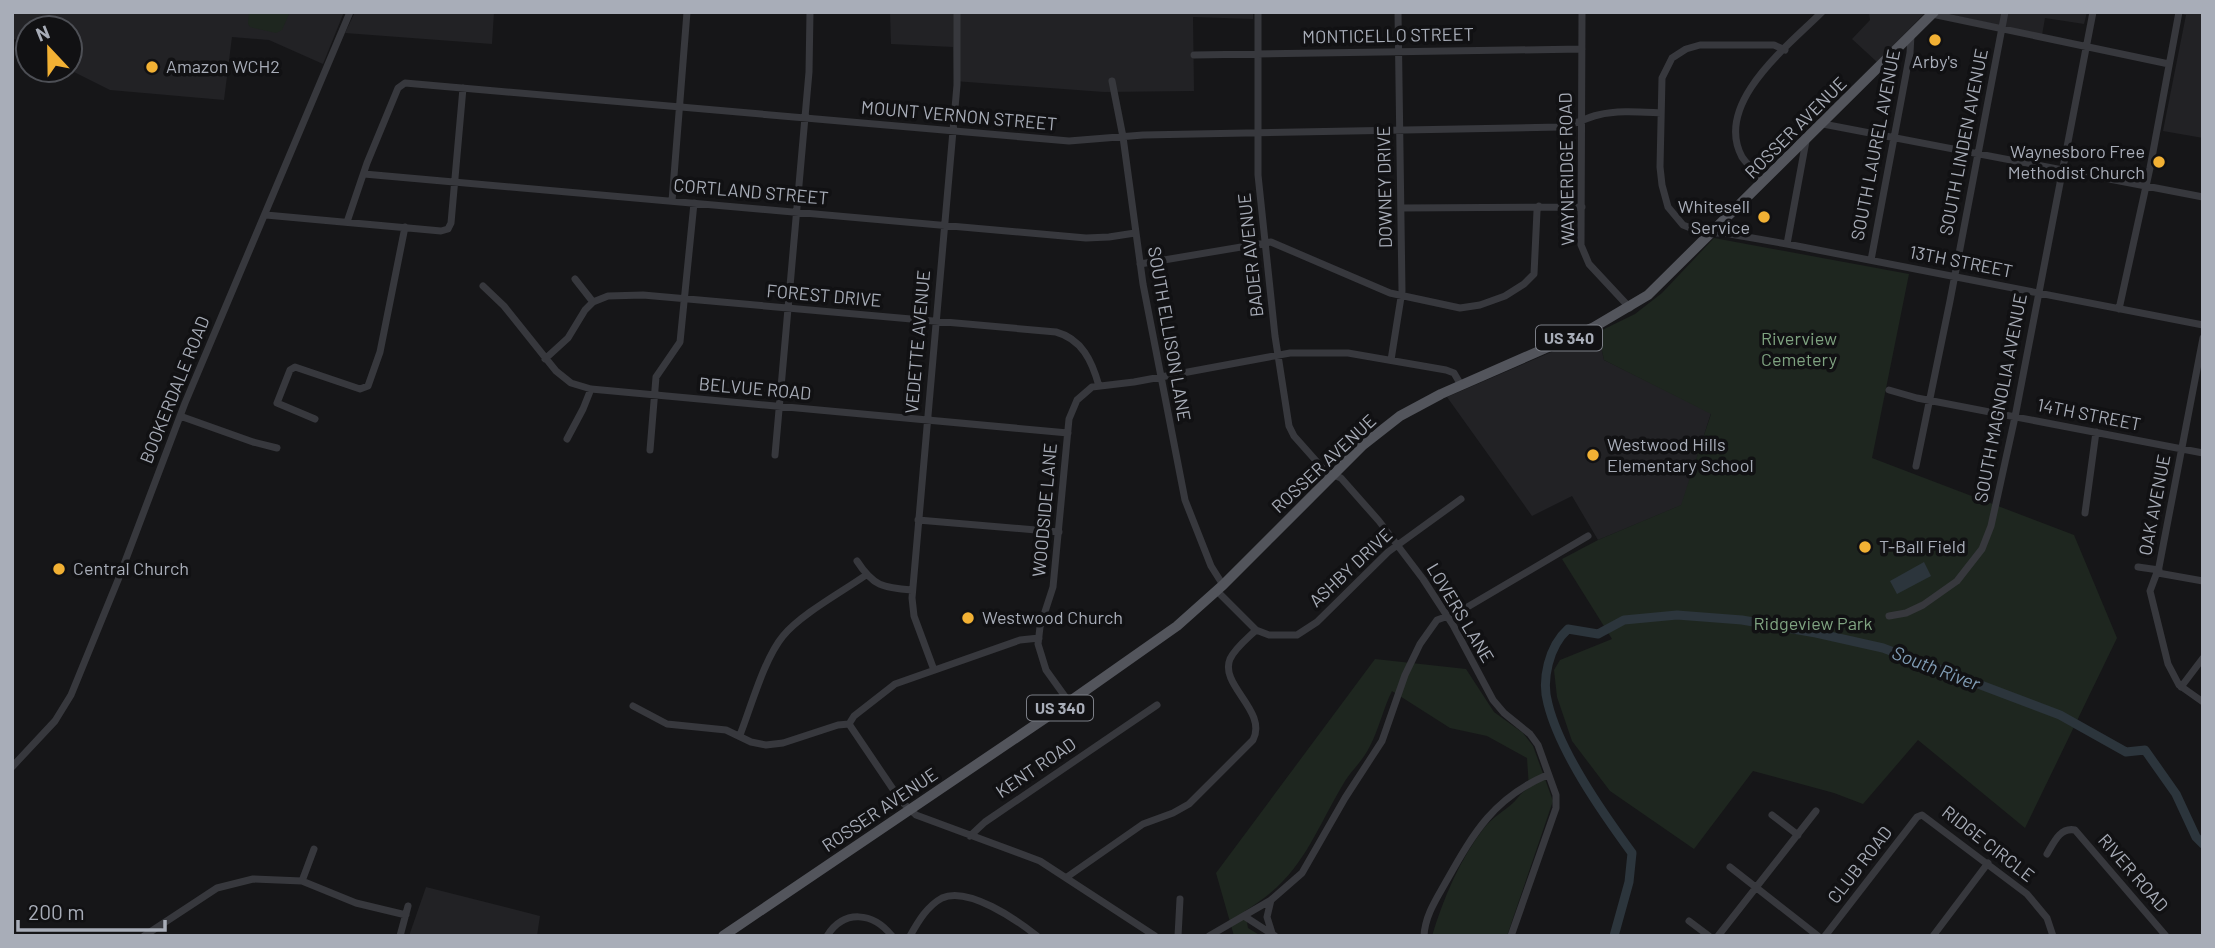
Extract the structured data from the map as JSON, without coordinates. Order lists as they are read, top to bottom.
{
  "streets": {
    "main road": ["ROSSER AVENUE", "US 340"],
    "street": [
      "MONTICELLO STREET",
      "MOUNT VERNON STREET",
      "SOUTH LINDEN AVENUE",
      "SOUTH LAUREL AVENUE",
      "WAYNERIDGE ROAD",
      "DOWNEY DRIVE",
      "CORTLAND STREET",
      "BADER AVENUE",
      "13TH STREET",
      "FOREST DRIVE",
      "SOUTH ELLISON LANE",
      "VEDETTE AVENUE",
      "BELVUE ROAD",
      "BOOKERDALE ROAD",
      "SOUTH MAGNOLIA AVENUE",
      "14TH STREET",
      "OAK AVENUE",
      "WOODSIDE LANE",
      "ASHBY DRIVE",
      "LOVERS LANE",
      "KENT ROAD",
      "RIDGE CIRCLE",
      "CLUB ROAD",
      "RIVER ROAD"
    ]
  },
  "crossings": [
    ["MONTICELLO STREET", "WAYNERIDGE ROAD"],
    ["MONTICELLO STREET", "DOWNEY DRIVE"],
    ["MONTICELLO STREET", "BADER AVENUE"],
    ["MOUNT VERNON STREET", "WAYNERIDGE ROAD"],
    ["MOUNT VERNON STREET", "DOWNEY DRIVE"],
    ["MOUNT VERNON STREET", "CORTLAND STREET"],
    ["MOUNT VERNON STREET", "BADER AVENUE"],
    ["MOUNT VERNON STREET", "13TH STREET"],
    ["MOUNT VERNON STREET", "SOUTH ELLISON LANE"],
    ["MOUNT VERNON STREET", "VEDETTE AVENUE"],
    ["ROSSER AVENUE", "SOUTH LAUREL AVENUE"],
    ["ROSSER AVENUE", "WAYNERIDGE ROAD"],
    ["ROSSER AVENUE", "BADER AVENUE"],
    ["ROSSER AVENUE", "13TH STREET"],
    ["ROSSER AVENUE", "SOUTH ELLISON LANE"],
    ["ROSSER AVENUE", "WOODSIDE LANE"],
    ["ROSSER AVENUE", "LOVERS LANE"],
    ["SOUTH LINDEN AVENUE", "13TH STREET"],
    ["SOUTH LINDEN AVENUE", "14TH STREET"],
    ["SOUTH LAUREL AVENUE", "13TH STREET"],
    ["CORTLAND STREET", "SOUTH ELLISON LANE"],
    ["CORTLAND STREET", "VEDETTE AVENUE"],
    ["BADER AVENUE", "LOVERS LANE"],
    ["13TH STREET", "SOUTH MAGNOLIA AVENUE"],
    ["FOREST DRIVE", "VEDETTE AVENUE"],
    ["FOREST DRIVE", "WOODSIDE LANE"],
    ["SOUTH ELLISON LANE", "ASHBY DRIVE"],
    ["VEDETTE AVENUE", "BELVUE ROAD"],
    ["BELVUE ROAD", "WOODSIDE LANE"],
    ["SOUTH MAGNOLIA AVENUE", "14TH STREET"],
    ["14TH STREET", "OAK AVENUE"],
    ["ASHBY DRIVE", "LOVERS LANE"],
    ["RIDGE CIRCLE", "CLUB ROAD"]
  ],
  "water": ["South River"],
  "parks": ["Riverview Cemetery", "Ridgeview Park"],
  "places": [
    "Arby's",
    "Amazon WCH2",
    "Waynesboro Free Methodist Church",
    "Whitesell Service",
    "Westwood Hills Elementary School",
    "T-Ball Field",
    "Central Church",
    "Westwood Church"
  ],
  "scale_bar": "200 m",
  "north": "top"
}
